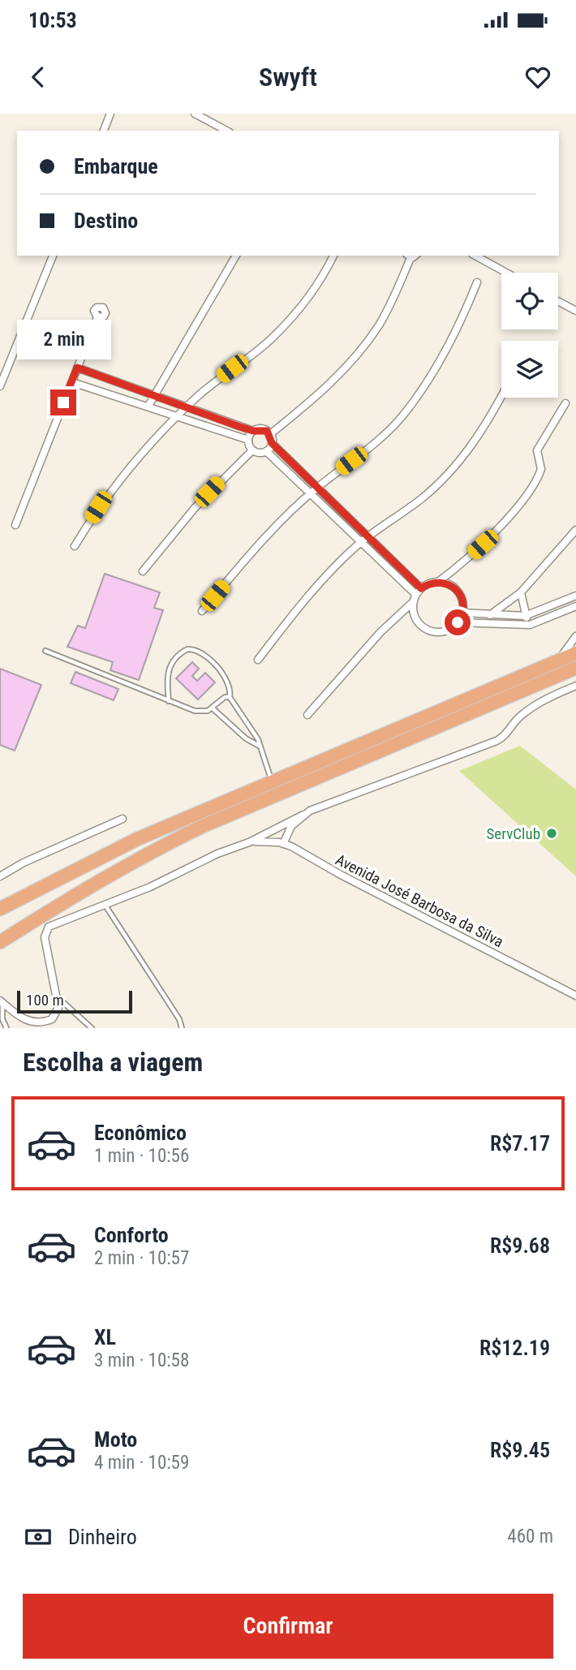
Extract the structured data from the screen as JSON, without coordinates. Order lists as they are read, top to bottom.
{
  "streets": {
    "street": ["Avenida José Barbosa da Silva"]
  },
  "places": ["ServClub"],
  "scale_bar": "100 m",
  "page": {
    "status": "10:53",
    "header": "Swyft",
    "banner": ["Embarque", "Destino"],
    "bubble": "2 min",
    "scale": "100 m",
    "heading": "Escolha a viagem",
    "list": [
      {
        "name": "Econômico",
        "note": "1 min · 10:56",
        "value": "R$7.17"
      },
      {
        "name": "Conforto",
        "note": "2 min · 10:57",
        "value": "R$9.68"
      },
      {
        "name": "XL",
        "note": "3 min · 10:58",
        "value": "R$12.19"
      },
      {
        "name": "Moto",
        "note": "4 min · 10:59",
        "value": "R$9.45"
      }
    ],
    "pay": ["Dinheiro", "460 m"],
    "buttons": "Confirmar"
  }
}
